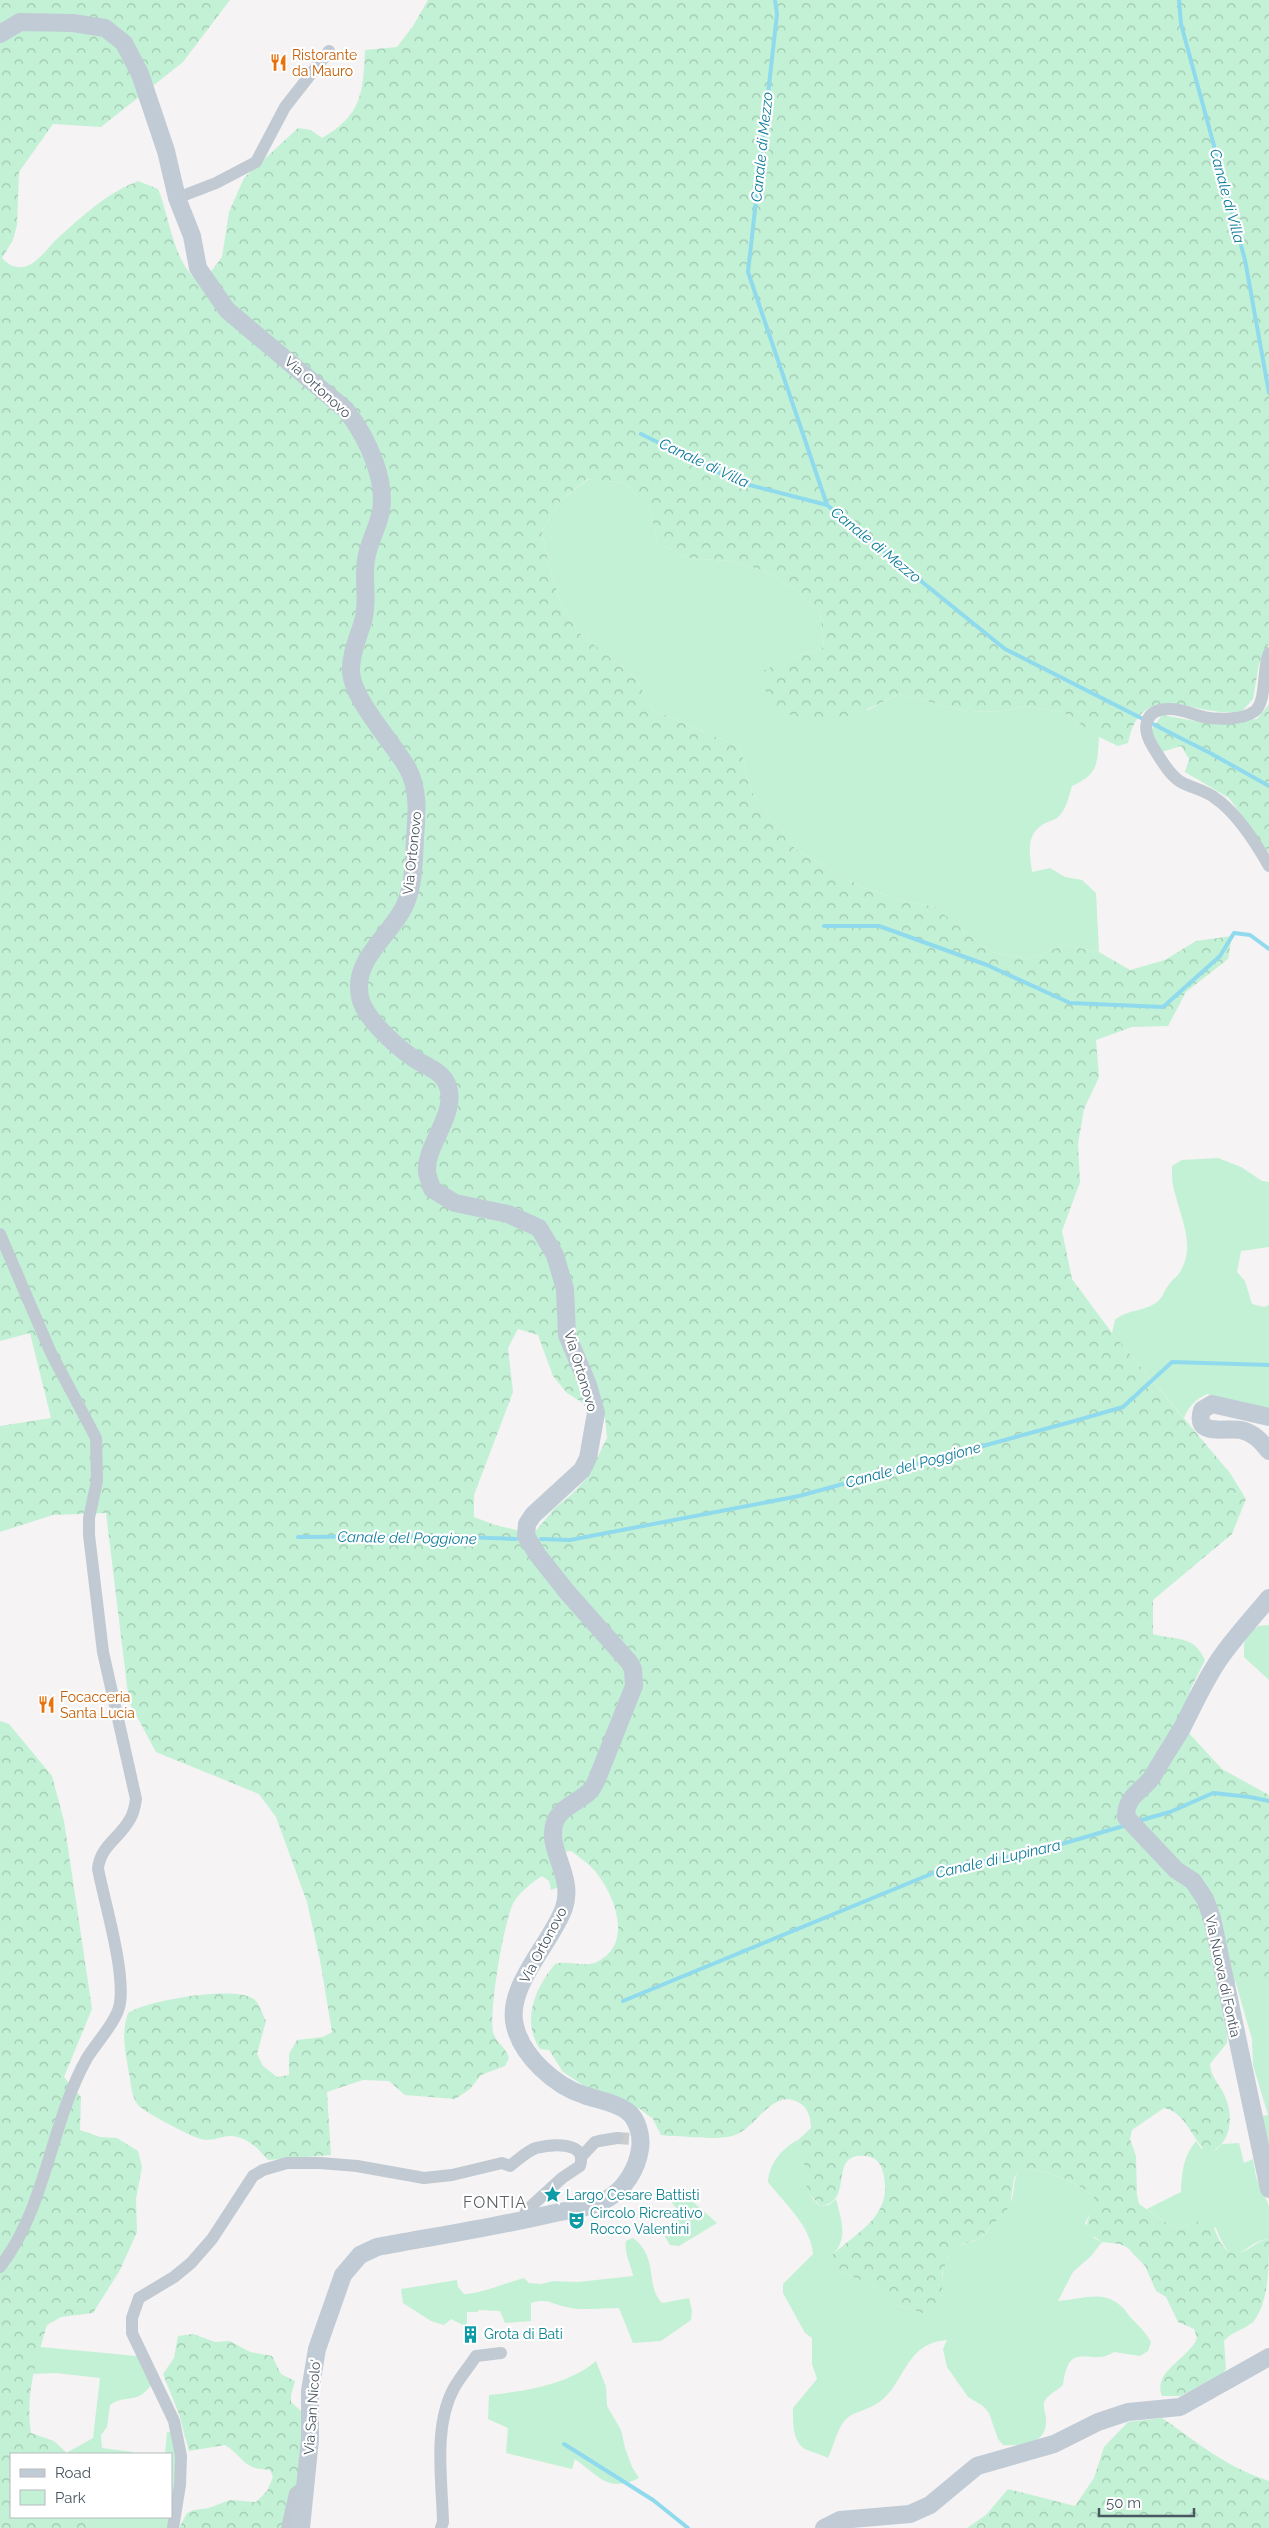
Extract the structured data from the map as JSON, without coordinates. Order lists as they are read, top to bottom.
{
  "streets": {
    "street": ["Via Ortonovo", "Via Nuova di Fontia", "Via San Nicolo'"]
  },
  "crossings": [
    ["Via Ortonovo", "Via San Nicolo'"]
  ],
  "districts": ["FONTIA"],
  "water": [
    "Canale di Mezzo",
    "Canale di Villa",
    "Canale del Poggione",
    "Canale di Lupinara"
  ],
  "places": {
    "restaurant": ["Ristorante da Mauro", "Focacceria Santa Lucia"],
    "place": ["Largo Cesare Battisti"],
    "theatre": ["Circolo Ricreativo Rocco Valentini"],
    "building": ["Grota di Bati"]
  },
  "legend": ["Road", "Park"],
  "scale_bar": "50 m"
}
